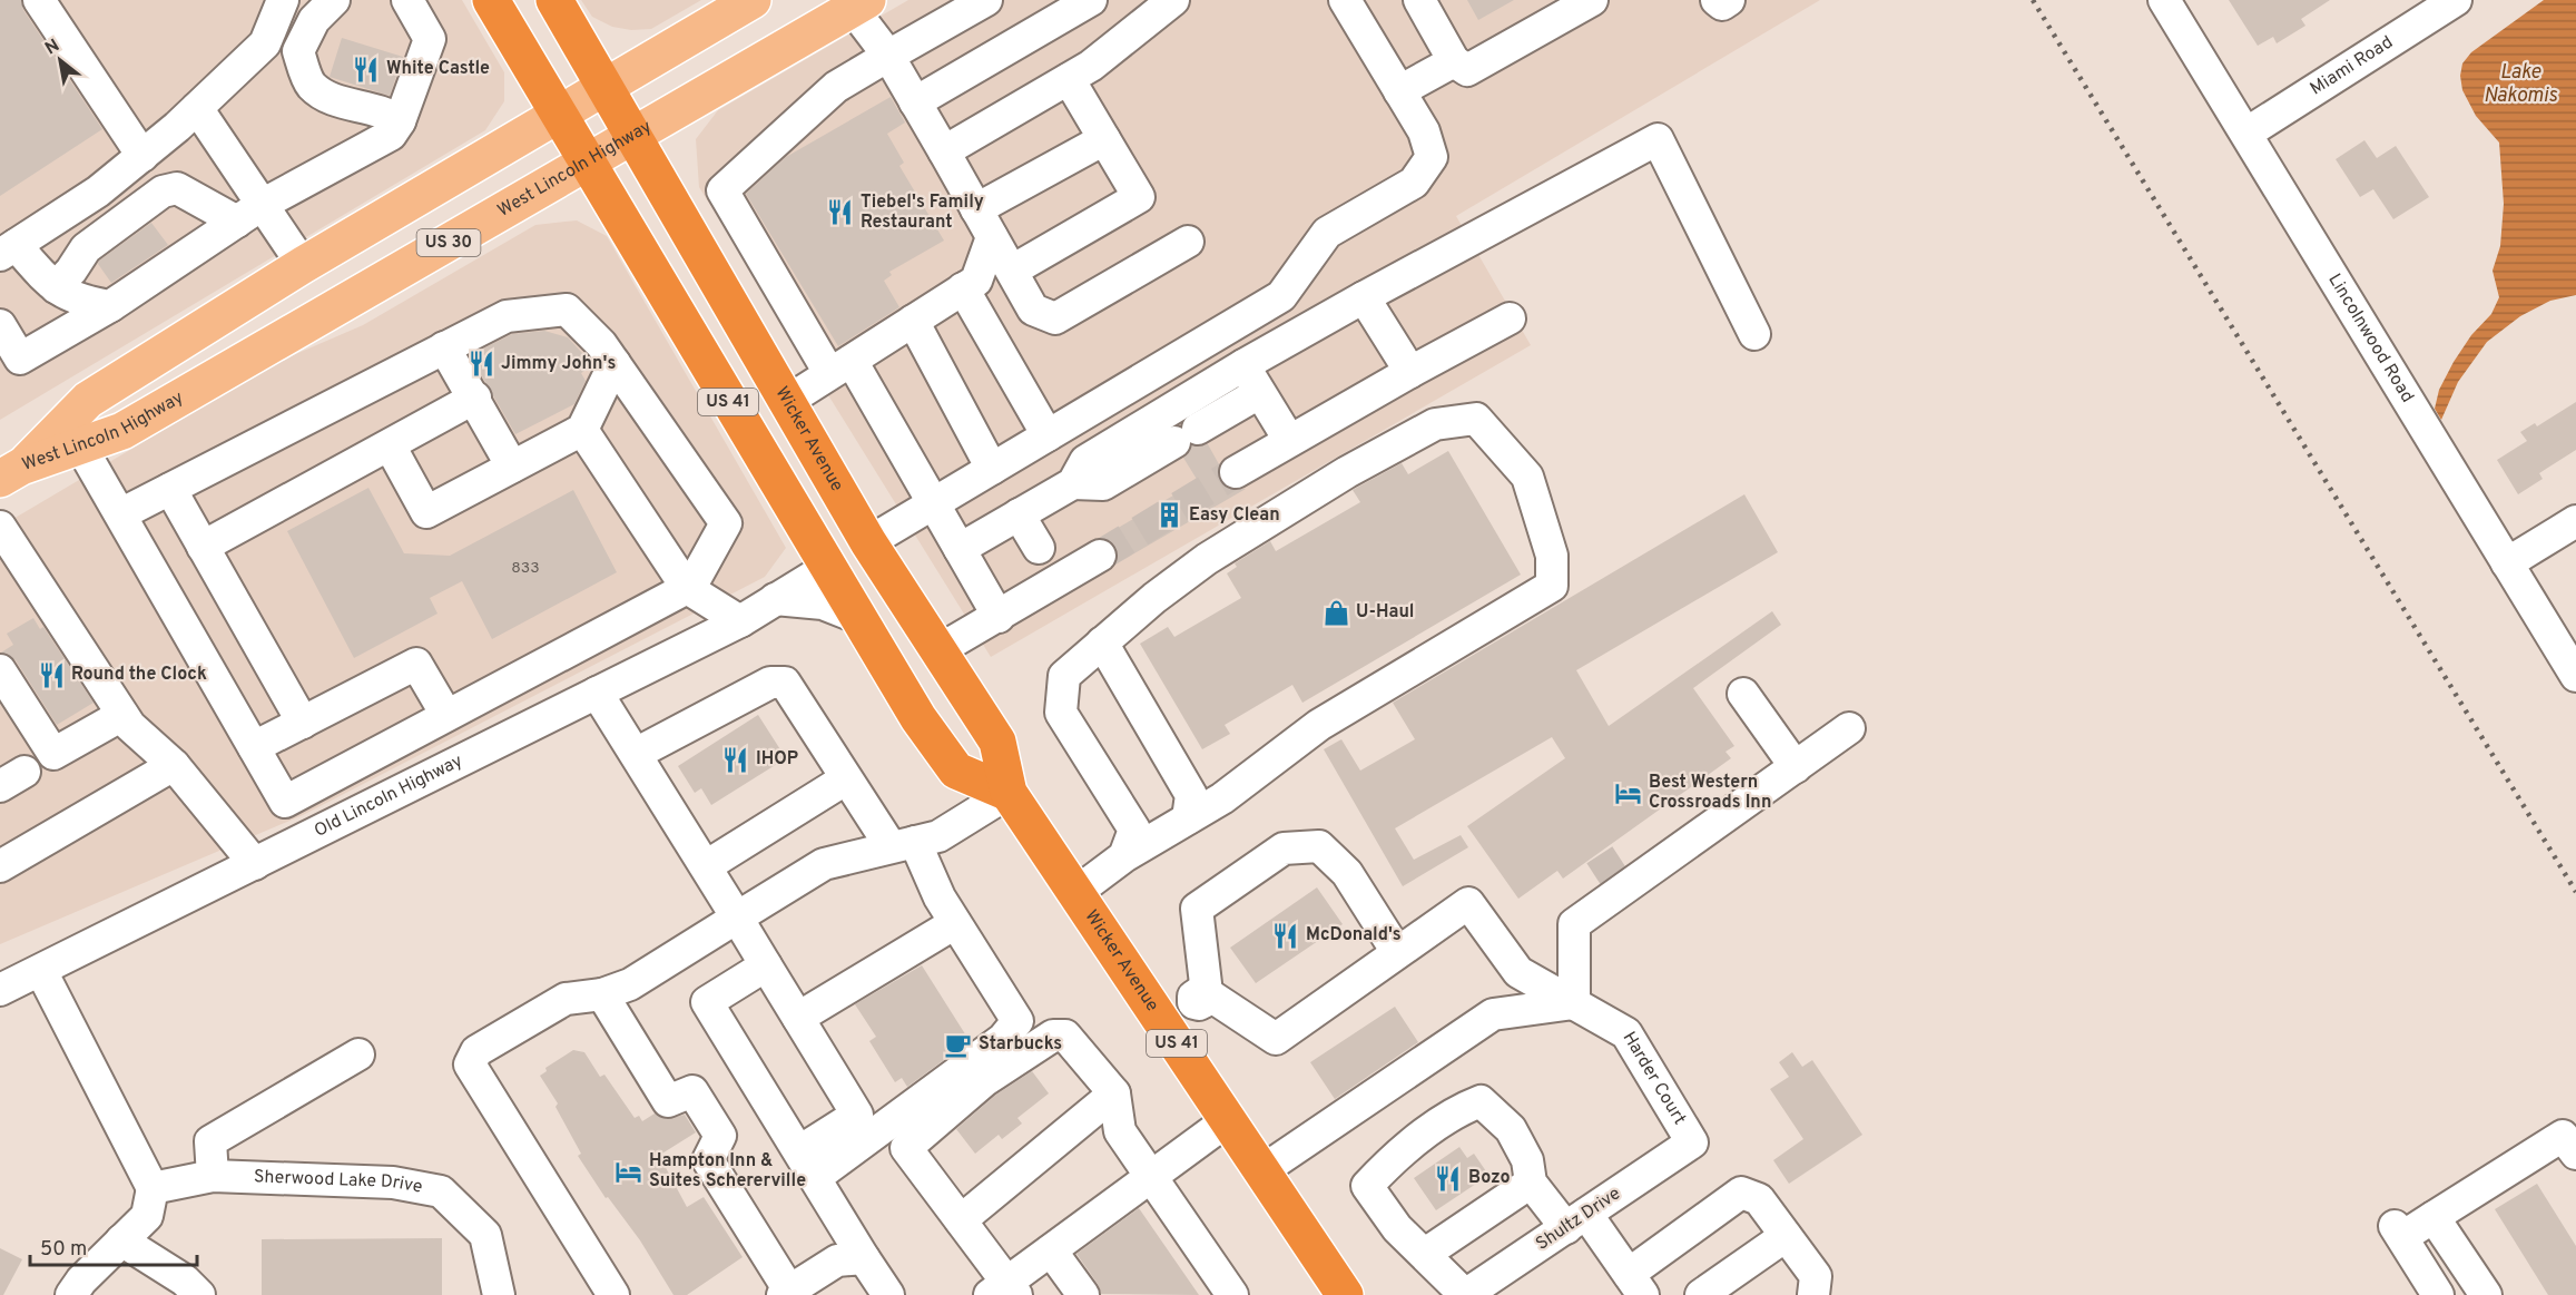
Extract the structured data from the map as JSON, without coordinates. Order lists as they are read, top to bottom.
{
  "streets": {
    "highway": ["US 41", "Wicker Avenue"],
    "main road": ["West Lincoln Highway", "US 30"],
    "street": [
      "Miami Road",
      "Lincolnwood Road",
      "Old Lincoln Highway",
      "Harder Court",
      "Sherwood Lake Drive",
      "Shultz Drive"
    ]
  },
  "crossings": [
    ["Miami Road", "Lincolnwood Road"],
    ["West Lincoln Highway", "US 41"],
    ["West Lincoln Highway", "Wicker Avenue"],
    ["US 41", "Wicker Avenue"],
    ["US 41", "Old Lincoln Highway"],
    ["Harder Court", "Shultz Drive"]
  ],
  "water": ["Lake Nakomis"],
  "places": {
    "restaurant": [
      "White Castle",
      "Tiebel's Family Restaurant",
      "Jimmy John's",
      "Round the Clock",
      "IHOP",
      "McDonald's",
      "Bozo"
    ],
    "building": ["Easy Clean"],
    "shop": ["U-Haul"],
    "hotel": ["Best Western Crossroads Inn", "Hampton Inn & Suites Schererville"],
    "cafe": ["Starbucks"]
  },
  "house_numbers": ["833"],
  "scale_bar": "50 m",
  "north": "top left"
}
